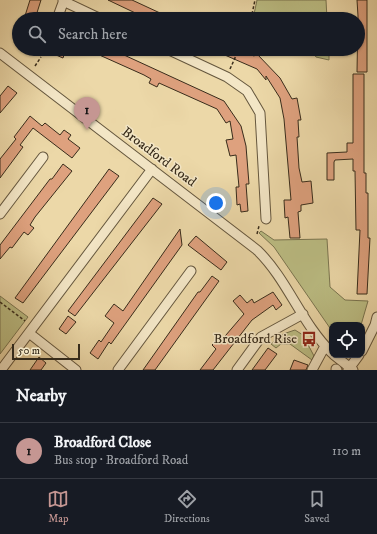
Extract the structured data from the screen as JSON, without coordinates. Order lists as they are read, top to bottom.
{
  "streets": {
    "street": ["Broadford Road"]
  },
  "places": {
    "bus stop": ["Broadford Rise"]
  },
  "scale_bar": "50 m",
  "page": {
    "search": "Search here",
    "pins": "1",
    "scale": "50 m",
    "heading": "Nearby",
    "list": [
      {
        "mark": "1",
        "name": "Broadford Close",
        "note": "Bus stop · Broadford Road",
        "value": "110 m"
      }
    ],
    "nav": ["Map", "Directions", "Saved"]
  }
}
